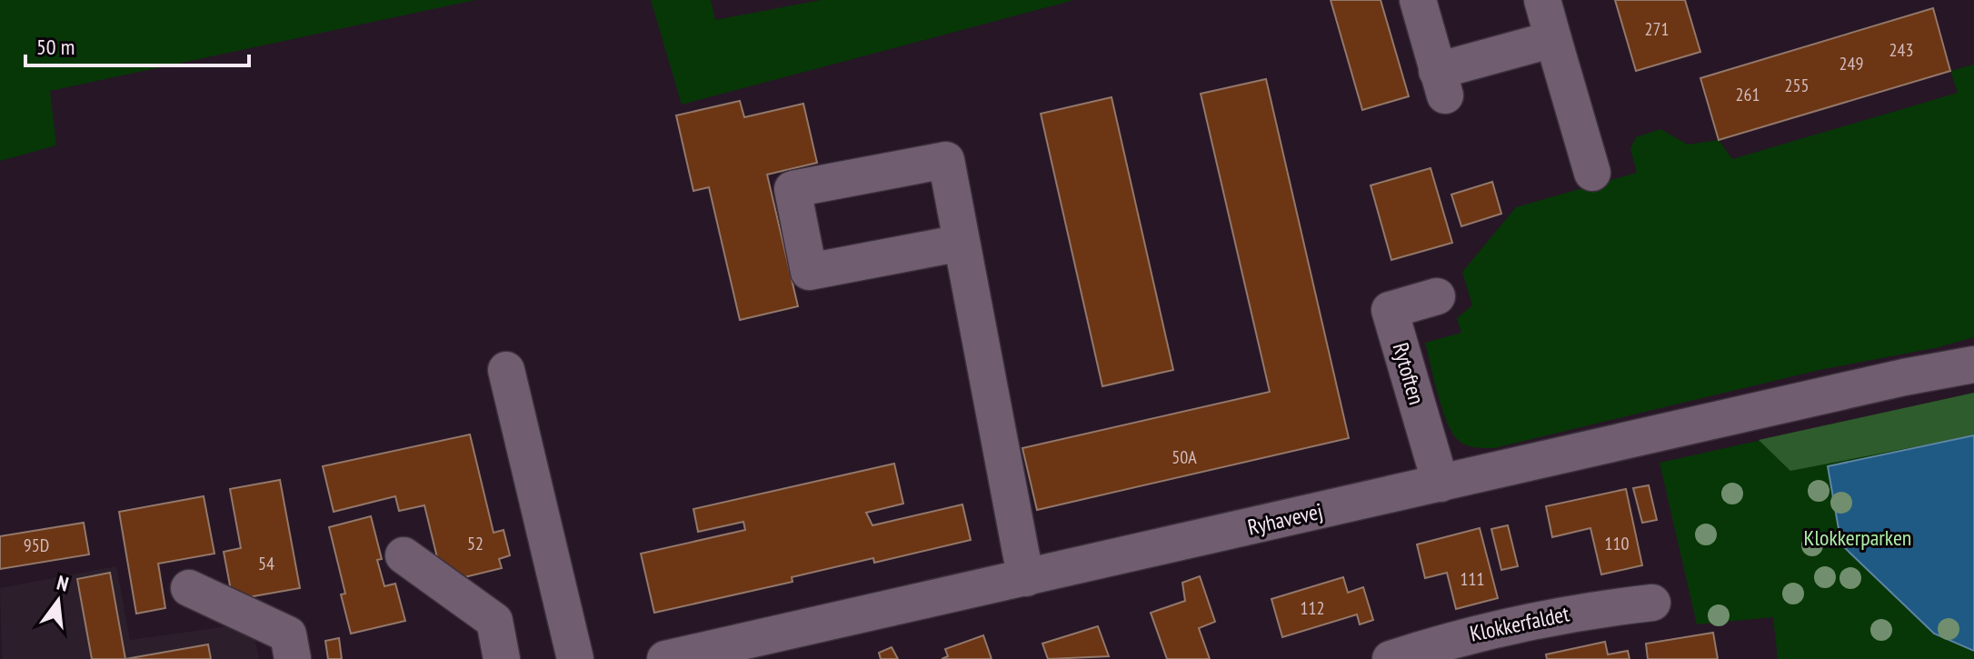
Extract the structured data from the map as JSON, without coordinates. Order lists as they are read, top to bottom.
{
  "streets": {
    "street": ["Rytoften", "Ryhavevej", "Klokkerfaldet"]
  },
  "crossings": [
    ["Rytoften", "Ryhavevej"]
  ],
  "parks": ["Klokkerparken"],
  "house_numbers": [
    "271",
    "243",
    "249",
    "255",
    "261",
    "50A",
    "52",
    "110",
    "95D",
    "54",
    "111",
    "112"
  ],
  "scale_bar": "50 m",
  "north": "top"
}
